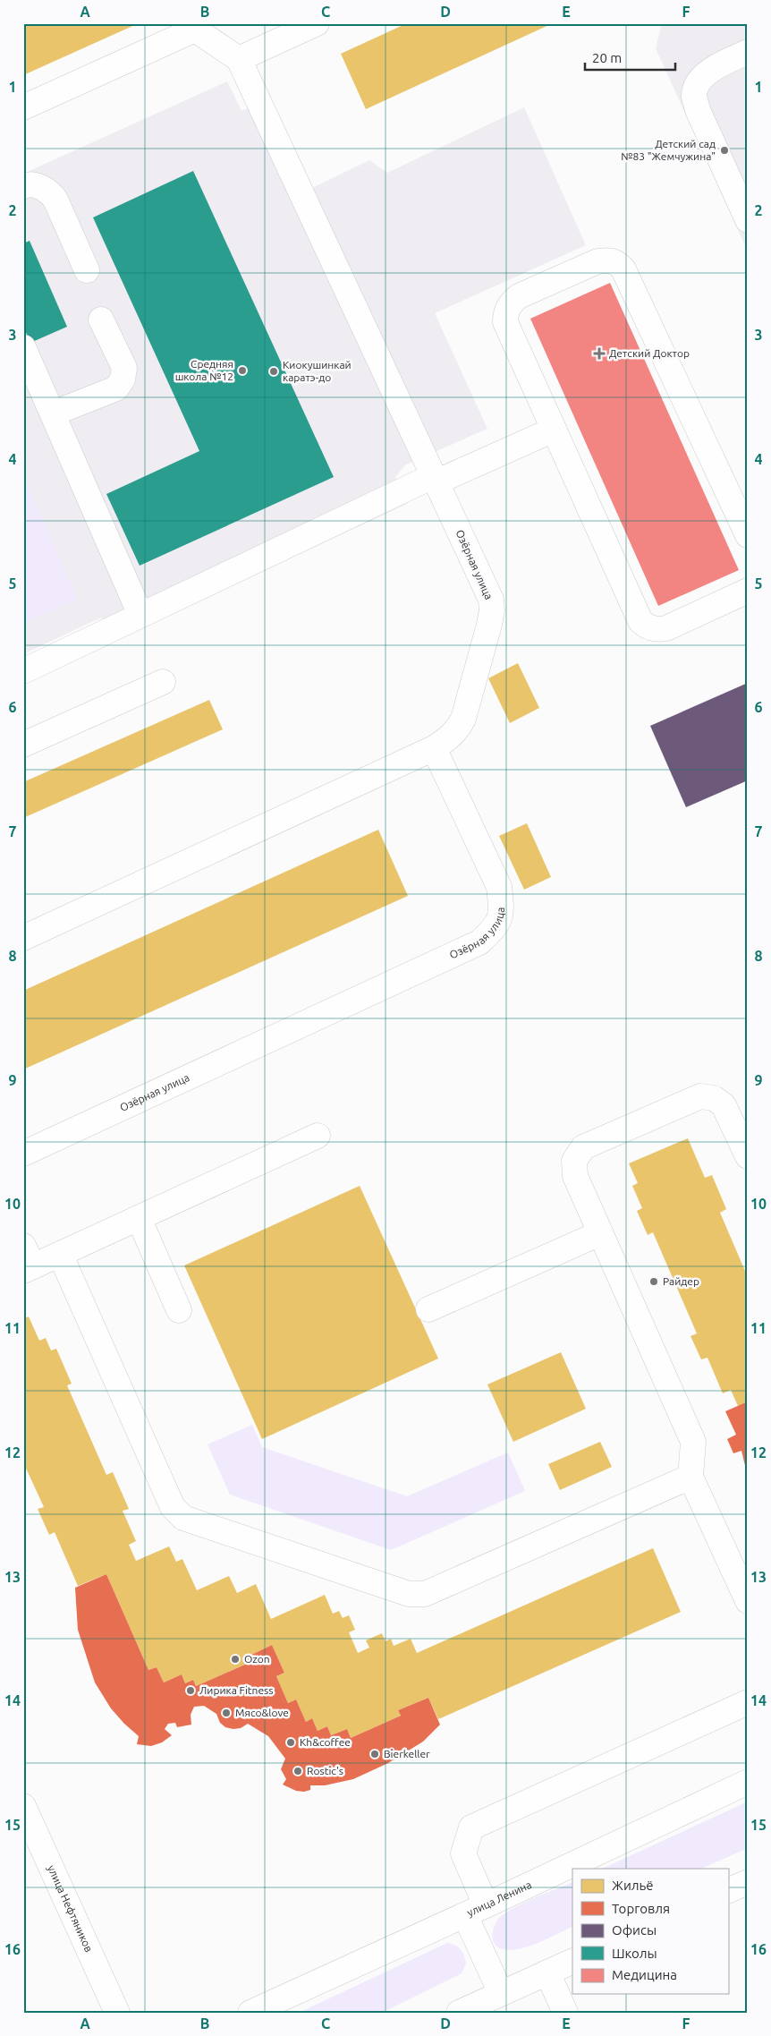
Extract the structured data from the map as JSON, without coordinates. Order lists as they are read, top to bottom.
{
  "streets": {
    "street": ["Озёрная улица", "улица Ленина", "улица Нефтяников"]
  },
  "places": {
    "other": [
      "Детский сад №83 \"Жемчужина\"",
      "Средняя школа №12",
      "Киокушинкай каратэ-до",
      "Райдер",
      "Ozon",
      "Лирика Fitness",
      "Мясо&love",
      "Kh&coffee",
      "Bierkeller",
      "Rostic's"
    ],
    "health": ["Детский Доктор"]
  },
  "legend": [
    "Жильё",
    "Торговля",
    "Офисы",
    "Школы",
    "Медицина"
  ],
  "scale_bar": "20 m",
  "grid": {
    "columns": [
      "A",
      "B",
      "C",
      "D",
      "E",
      "F"
    ],
    "rows": [
      "1",
      "2",
      "3",
      "4",
      "5",
      "6",
      "7",
      "8",
      "9",
      "10",
      "11",
      "12",
      "13",
      "14",
      "15",
      "16"
    ]
  }
}
